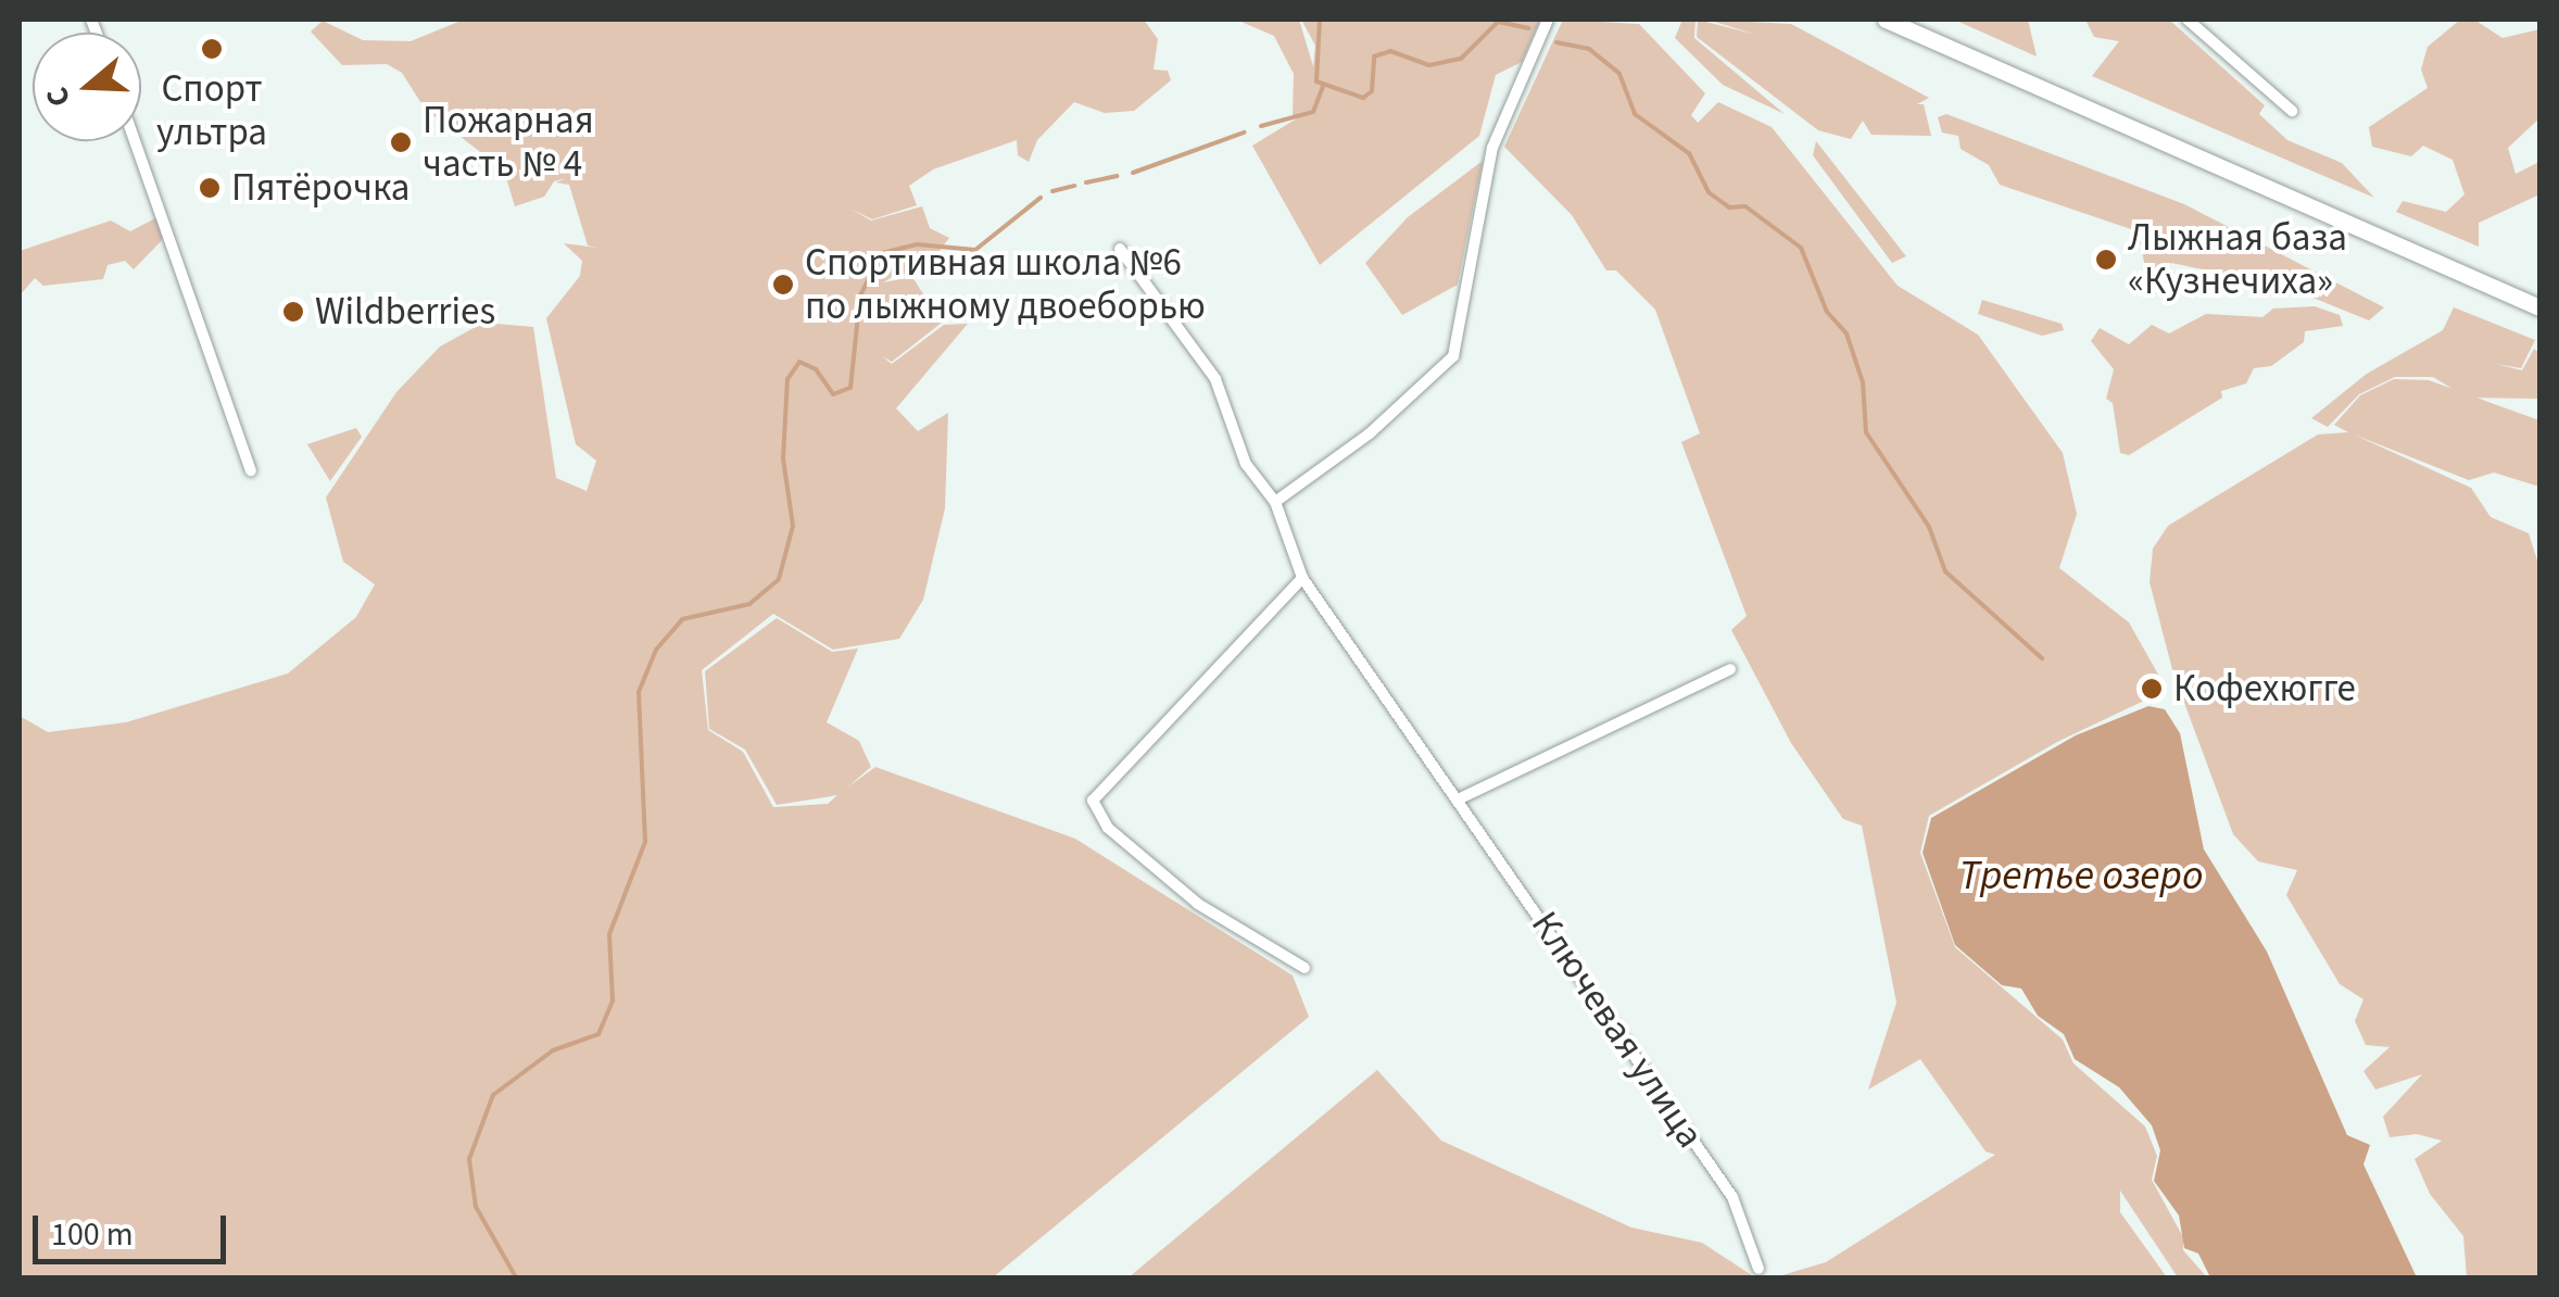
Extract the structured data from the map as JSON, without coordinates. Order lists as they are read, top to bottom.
{
  "streets": {
    "street": ["Ключевая улица"]
  },
  "water": ["Третье озеро"],
  "places": [
    "Спорт ультра",
    "Пожарная часть № 4",
    "Пятёрочка",
    "Лыжная база «Кузнечиха»",
    "Спортивная школа №6 по лыжному двоеборью",
    "Wildberries",
    "Кофехюгге"
  ],
  "scale_bar": "100 m",
  "north": "left"
}
